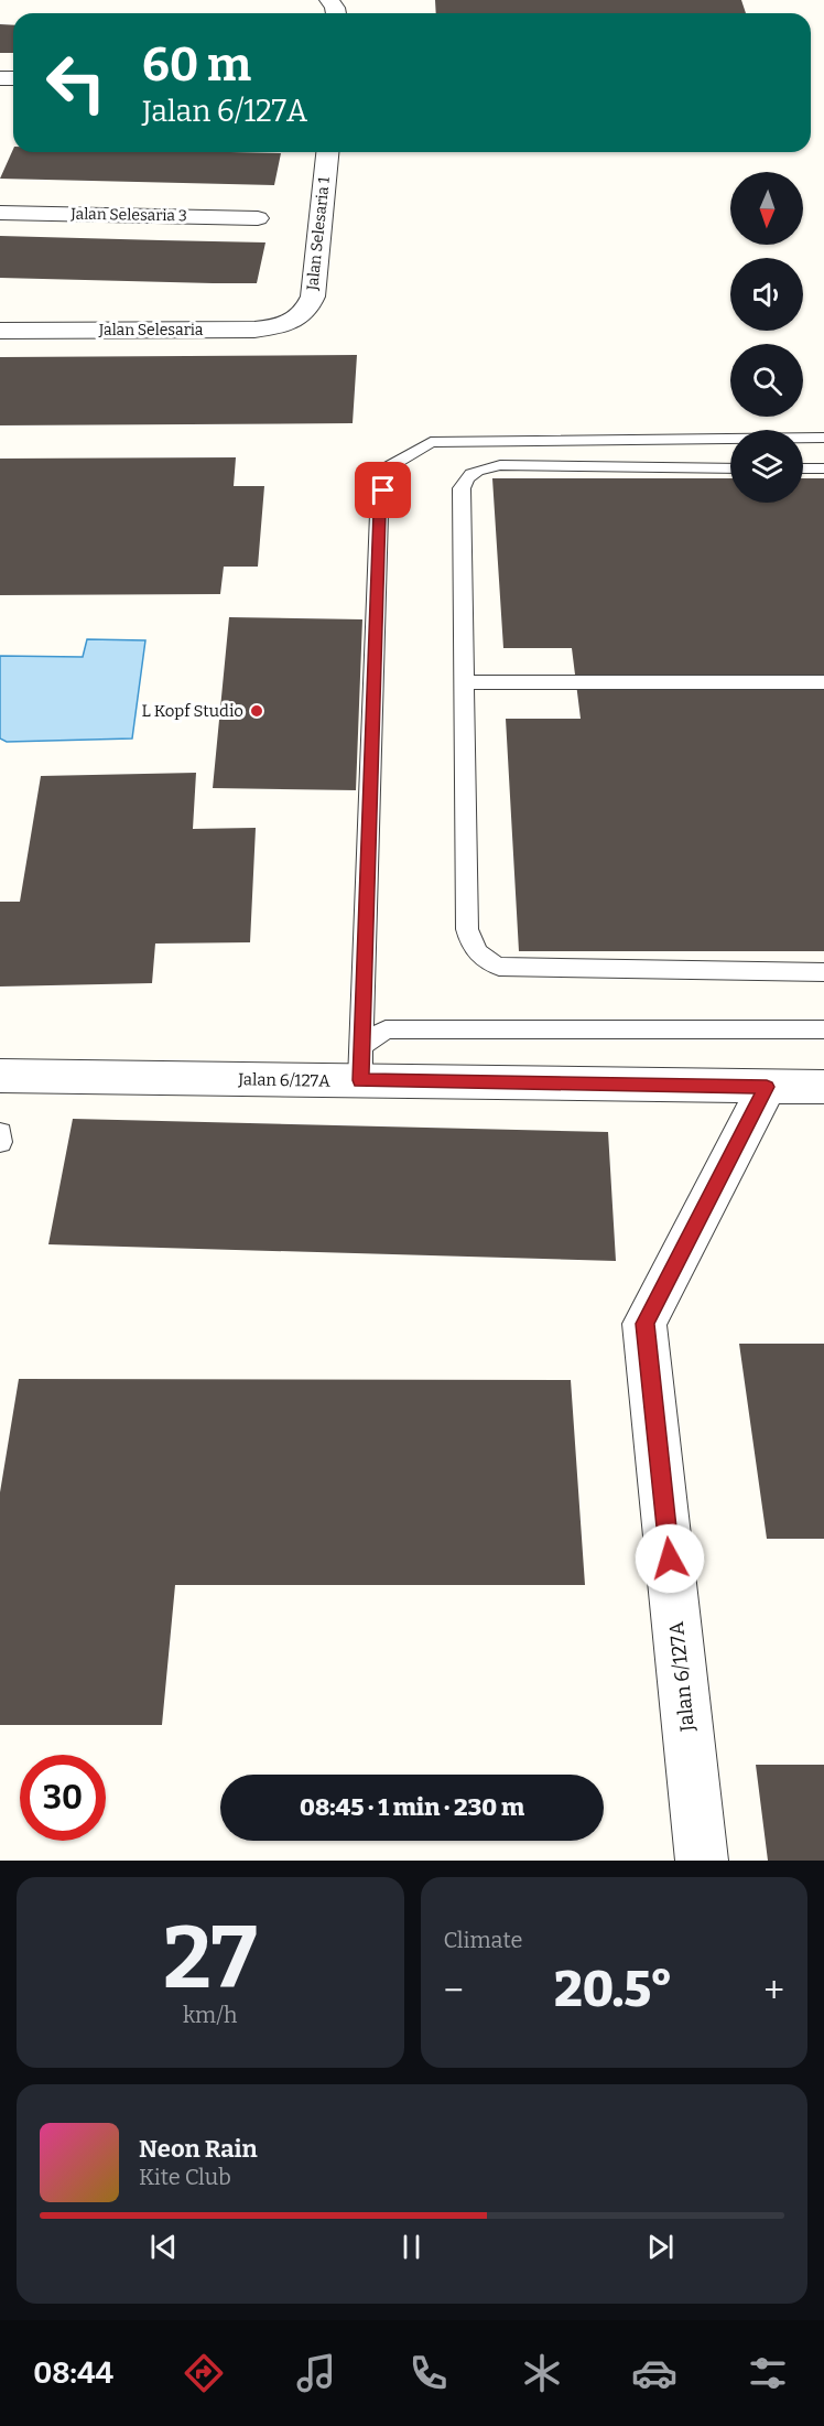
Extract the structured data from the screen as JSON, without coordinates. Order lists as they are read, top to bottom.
{
  "streets": {
    "street": [
      "Jalan Selesaria 3",
      "Jalan Selesaria 1",
      "Jalan Selesaria",
      "Jalan 6/127A"
    ]
  },
  "crossings": [
    ["Jalan Selesaria 1", "Jalan Selesaria"]
  ],
  "places": ["L Kopf Studio"],
  "north": "bottom",
  "page": {
    "turn": ["60 m", "Jalan 6/127A"],
    "limit": "30",
    "trip": "08:45 · 1 min · 230 m",
    "tile": [
      ["27", "km/h"],
      "Climate"
    ],
    "heat": ["−", "20.5°", "+"],
    "song": ["Neon Rain", "Kite Club"],
    "tabs": "08:44"
  }
}
